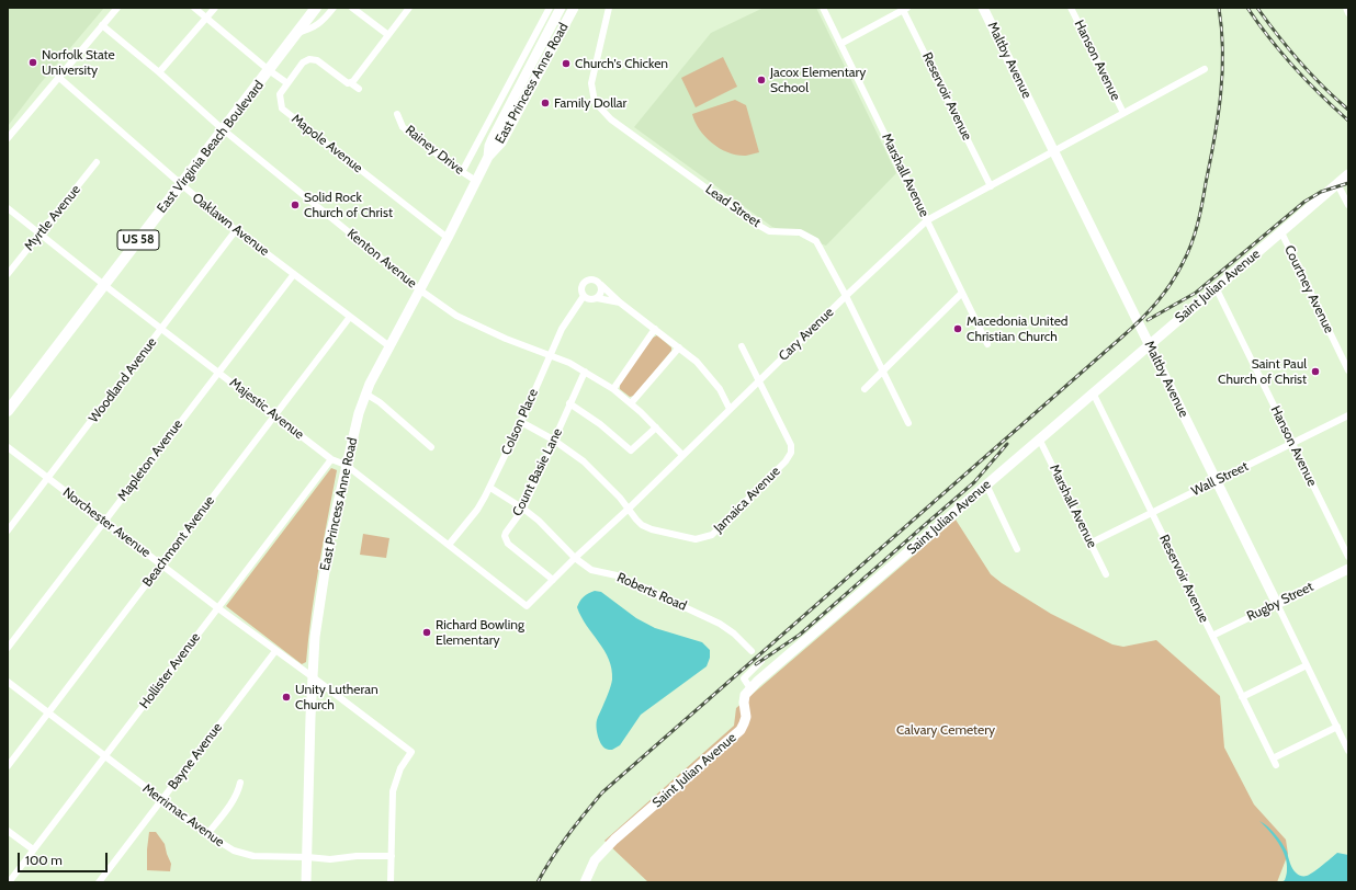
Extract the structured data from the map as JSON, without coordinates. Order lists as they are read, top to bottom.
{
  "streets": {
    "main road": ["East Virginia Beach Boulevard", "US 58"],
    "street": [
      "Maltby Avenue",
      "Hanson Avenue",
      "East Princess Anne Road",
      "Reservoir Avenue",
      "Mapole Avenue",
      "Rainey Drive",
      "Marshall Avenue",
      "Lead Street",
      "Myrtle Avenue",
      "Oaklawn Avenue",
      "Kenton Avenue",
      "Saint Julian Avenue",
      "Courtney Avenue",
      "Cary Avenue",
      "Woodland Avenue",
      "Majestic Avenue",
      "Colson Place",
      "Mapleton Avenue",
      "Count Basie Lane",
      "Wall Street",
      "Jamaica Avenue",
      "Norchester Avenue",
      "Beachmont Avenue",
      "Roberts Road",
      "Rugby Street",
      "Hollister Avenue",
      "Bayne Avenue",
      "Merrimac Avenue"
    ]
  },
  "crossings": [
    ["Maltby Avenue", "Reservoir Avenue"],
    ["Maltby Avenue", "Saint Julian Avenue"],
    ["Maltby Avenue", "Cary Avenue"],
    ["Maltby Avenue", "Wall Street"],
    ["Maltby Avenue", "Rugby Street"],
    ["Hanson Avenue", "Saint Julian Avenue"],
    ["Hanson Avenue", "Cary Avenue"],
    ["Hanson Avenue", "Wall Street"],
    ["East Princess Anne Road", "Mapole Avenue"],
    ["East Princess Anne Road", "Rainey Drive"],
    ["East Princess Anne Road", "Oaklawn Avenue"],
    ["East Princess Anne Road", "Kenton Avenue"],
    ["East Princess Anne Road", "Majestic Avenue"],
    ["East Princess Anne Road", "Norchester Avenue"],
    ["East Princess Anne Road", "Merrimac Avenue"],
    ["Reservoir Avenue", "Saint Julian Avenue"],
    ["Reservoir Avenue", "Cary Avenue"],
    ["Reservoir Avenue", "Wall Street"],
    ["Reservoir Avenue", "Rugby Street"],
    ["East Virginia Beach Boulevard", "Oaklawn Avenue"],
    ["East Virginia Beach Boulevard", "Kenton Avenue"],
    ["East Virginia Beach Boulevard", "Majestic Avenue"],
    ["Marshall Avenue", "Saint Julian Avenue"],
    ["Marshall Avenue", "Cary Avenue"],
    ["Marshall Avenue", "Wall Street"],
    ["Lead Street", "Cary Avenue"],
    ["Myrtle Avenue", "Majestic Avenue"],
    ["Oaklawn Avenue", "Woodland Avenue"],
    ["Oaklawn Avenue", "Mapleton Avenue"],
    ["Oaklawn Avenue", "Beachmont Avenue"],
    ["Kenton Avenue", "Cary Avenue"],
    ["Kenton Avenue", "Colson Place"],
    ["Kenton Avenue", "Count Basie Lane"],
    ["Saint Julian Avenue", "Courtney Avenue"],
    ["Cary Avenue", "Majestic Avenue"],
    ["Cary Avenue", "Count Basie Lane"],
    ["Cary Avenue", "Jamaica Avenue"],
    ["Cary Avenue", "Roberts Road"],
    ["Woodland Avenue", "Majestic Avenue"],
    ["Woodland Avenue", "Norchester Avenue"],
    ["Majestic Avenue", "Colson Place"],
    ["Majestic Avenue", "Mapleton Avenue"],
    ["Majestic Avenue", "Beachmont Avenue"],
    ["Majestic Avenue", "Hollister Avenue"],
    ["Colson Place", "Jamaica Avenue"],
    ["Colson Place", "Roberts Road"],
    ["Mapleton Avenue", "Norchester Avenue"],
    ["Count Basie Lane", "Jamaica Avenue"],
    ["Count Basie Lane", "Roberts Road"],
    ["Norchester Avenue", "Beachmont Avenue"],
    ["Norchester Avenue", "Hollister Avenue"],
    ["Norchester Avenue", "Bayne Avenue"],
    ["Norchester Avenue", "Merrimac Avenue"],
    ["Beachmont Avenue", "Merrimac Avenue"],
    ["Hollister Avenue", "Merrimac Avenue"],
    ["Bayne Avenue", "Merrimac Avenue"]
  ],
  "parks": ["Calvary Cemetery"],
  "places": [
    "Norfolk State University",
    "Church's Chicken",
    "Jacox Elementary School",
    "Family Dollar",
    "Solid Rock Church of Christ",
    "Macedonia United Christian Church",
    "Saint Paul Church of Christ",
    "Richard Bowling Elementary",
    "Unity Lutheran Church"
  ],
  "scale_bar": "100 m"
}
